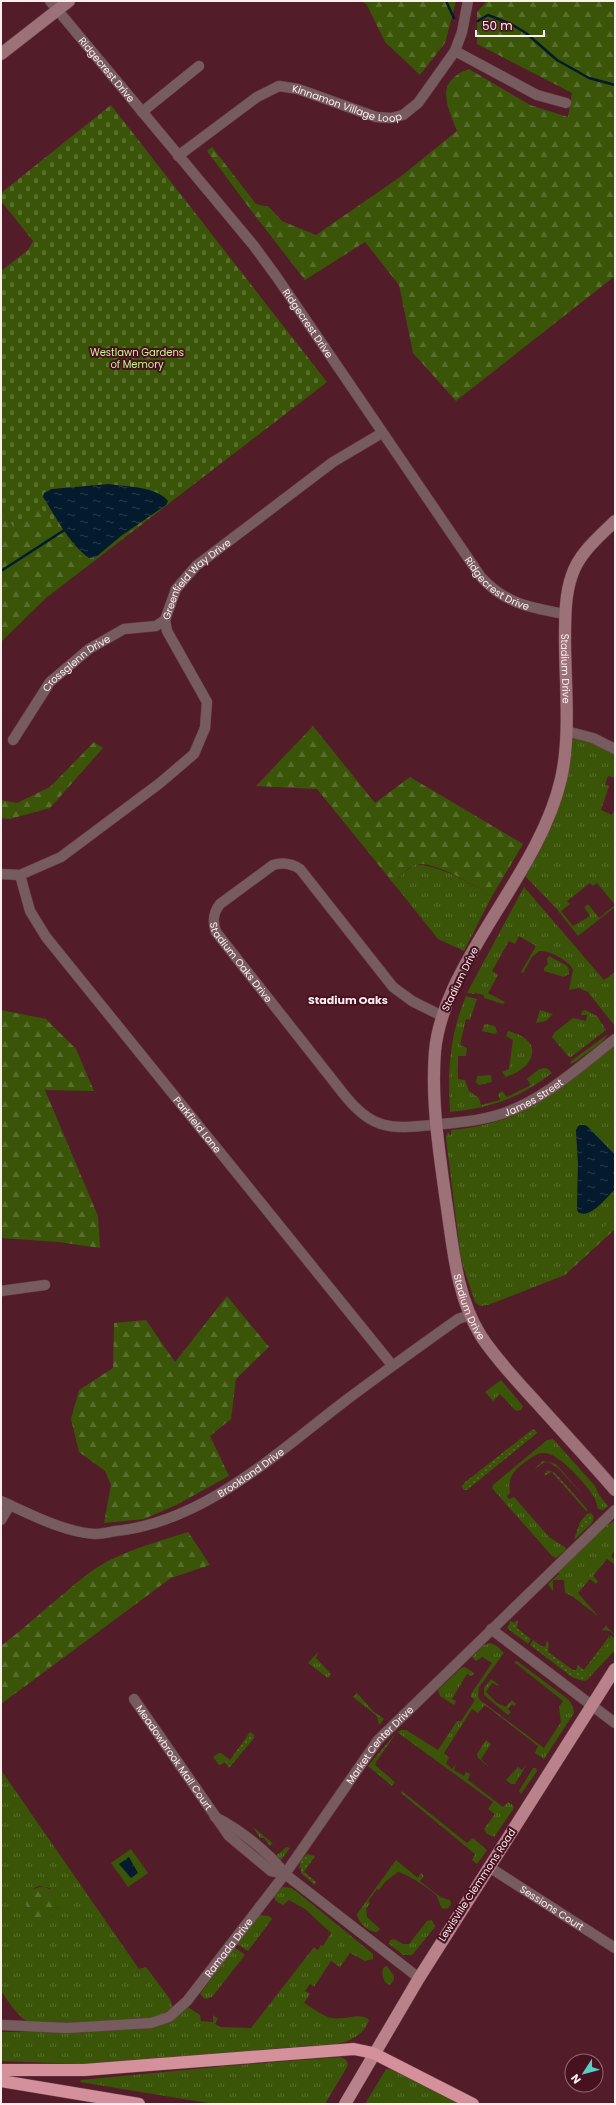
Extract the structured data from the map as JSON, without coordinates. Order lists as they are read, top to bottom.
{
  "streets": {
    "main road": ["Lewisville Clemmons Road"],
    "street": [
      "Ridgecrest Drive",
      "Kinnamon Village Loop",
      "Greenfield Way Drive",
      "Crossglenn Drive",
      "Stadium Drive",
      "Stadium Oaks Drive",
      "James Street",
      "Parkfield Lane",
      "Brookland Drive",
      "Market Center Drive",
      "Meadowbrook Mall Court",
      "Sessions Court",
      "Ramada Drive"
    ]
  },
  "crossings": [
    ["Ridgecrest Drive", "Kinnamon Village Loop"],
    ["Ridgecrest Drive", "Greenfield Way Drive"],
    ["Ridgecrest Drive", "Stadium Drive"],
    ["Greenfield Way Drive", "Crossglenn Drive"],
    ["Greenfield Way Drive", "Parkfield Lane"],
    ["Stadium Drive", "Stadium Oaks Drive"],
    ["Stadium Drive", "James Street"],
    ["Stadium Drive", "Brookland Drive"],
    ["Stadium Oaks Drive", "James Street"],
    ["Parkfield Lane", "Brookland Drive"],
    ["Market Center Drive", "Meadowbrook Mall Court"],
    ["Market Center Drive", "Ramada Drive"],
    ["Meadowbrook Mall Court", "Ramada Drive"],
    ["Lewisville Clemmons Road", "Sessions Court"]
  ],
  "districts": ["Stadium Oaks"],
  "parks": ["Westlawn Gardens of Memory"],
  "scale_bar": "50 m",
  "north": "bottom left"
}
